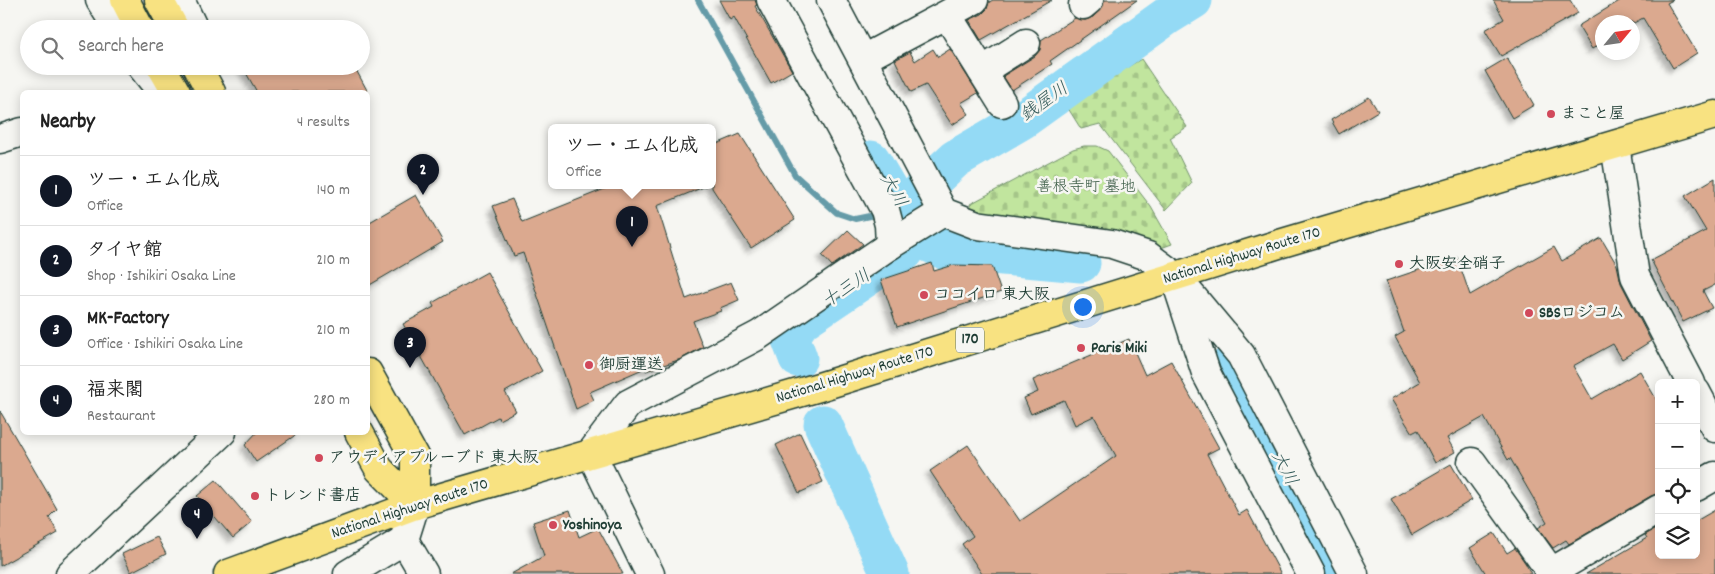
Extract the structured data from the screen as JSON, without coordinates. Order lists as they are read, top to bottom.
{
  "streets": {
    "main road": ["National Highway Route 170", "170"]
  },
  "water": ["銭屋川", "大川", "十三川"],
  "parks": ["善根寺町 墓地"],
  "places": [
    "まこと屋",
    "大阪安全硝子",
    "ココイロ 東大阪",
    "SBSロジコム",
    "Paris Miki",
    "御厨運送",
    "アウディアプルーブド 東大阪",
    "トレンド書店",
    "Yoshinoya"
  ],
  "north": "top right",
  "page": {
    "search": "Search here",
    "heading": ["Nearby", "4 results"],
    "popup": ["ツー・エム化成", "Office"],
    "pins": [
      "2",
      "1",
      "3",
      "4"
    ],
    "list": [
      {
        "mark": "1",
        "name": "ツー・エム化成",
        "note": "Office",
        "value": "140 m"
      },
      {
        "mark": "2",
        "name": "タイヤ館",
        "note": "Shop · Ishikiri Osaka Line",
        "value": "210 m"
      },
      {
        "mark": "3",
        "name": "MK-Factory",
        "note": "Office · Ishikiri Osaka Line",
        "value": "210 m"
      },
      {
        "mark": "4",
        "name": "福来閣",
        "note": "Restaurant",
        "value": "280 m"
      }
    ],
    "map_buttons": ["+", "−"]
  }
}
